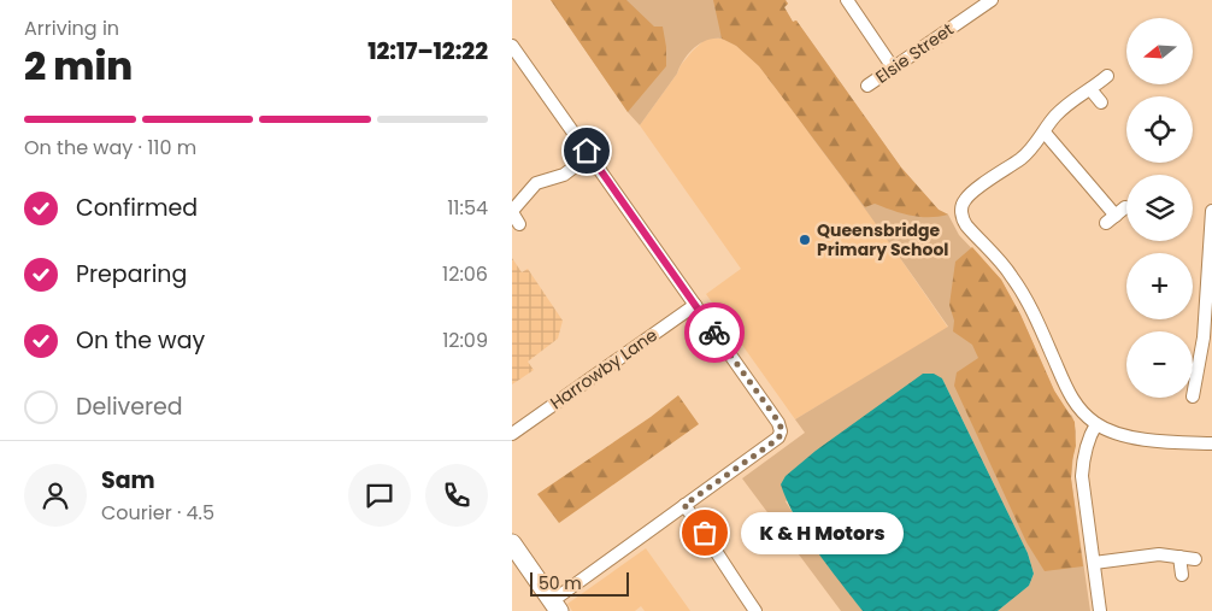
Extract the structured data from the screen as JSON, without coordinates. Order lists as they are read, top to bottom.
{
  "streets": {
    "street": ["Elsie Street", "Harrowby Lane"]
  },
  "places": ["Queensbridge Primary School", "K & H Motors"],
  "scale_bar": "50 m",
  "north": "left",
  "page": {
    "heading": ["2 min", "Arriving in", "12:17–12:22"],
    "panel": ["Sam", "Courier · 4.5"],
    "map_buttons": ["+", "−"],
    "bar": "On the way · 110 m",
    "list": [
      ["Confirmed", "11:54"],
      ["Preparing", "12:06"],
      ["On the way", "12:09"],
      "Delivered"
    ],
    "bubble": "K & H Motors",
    "scale": "50 m"
  }
}
